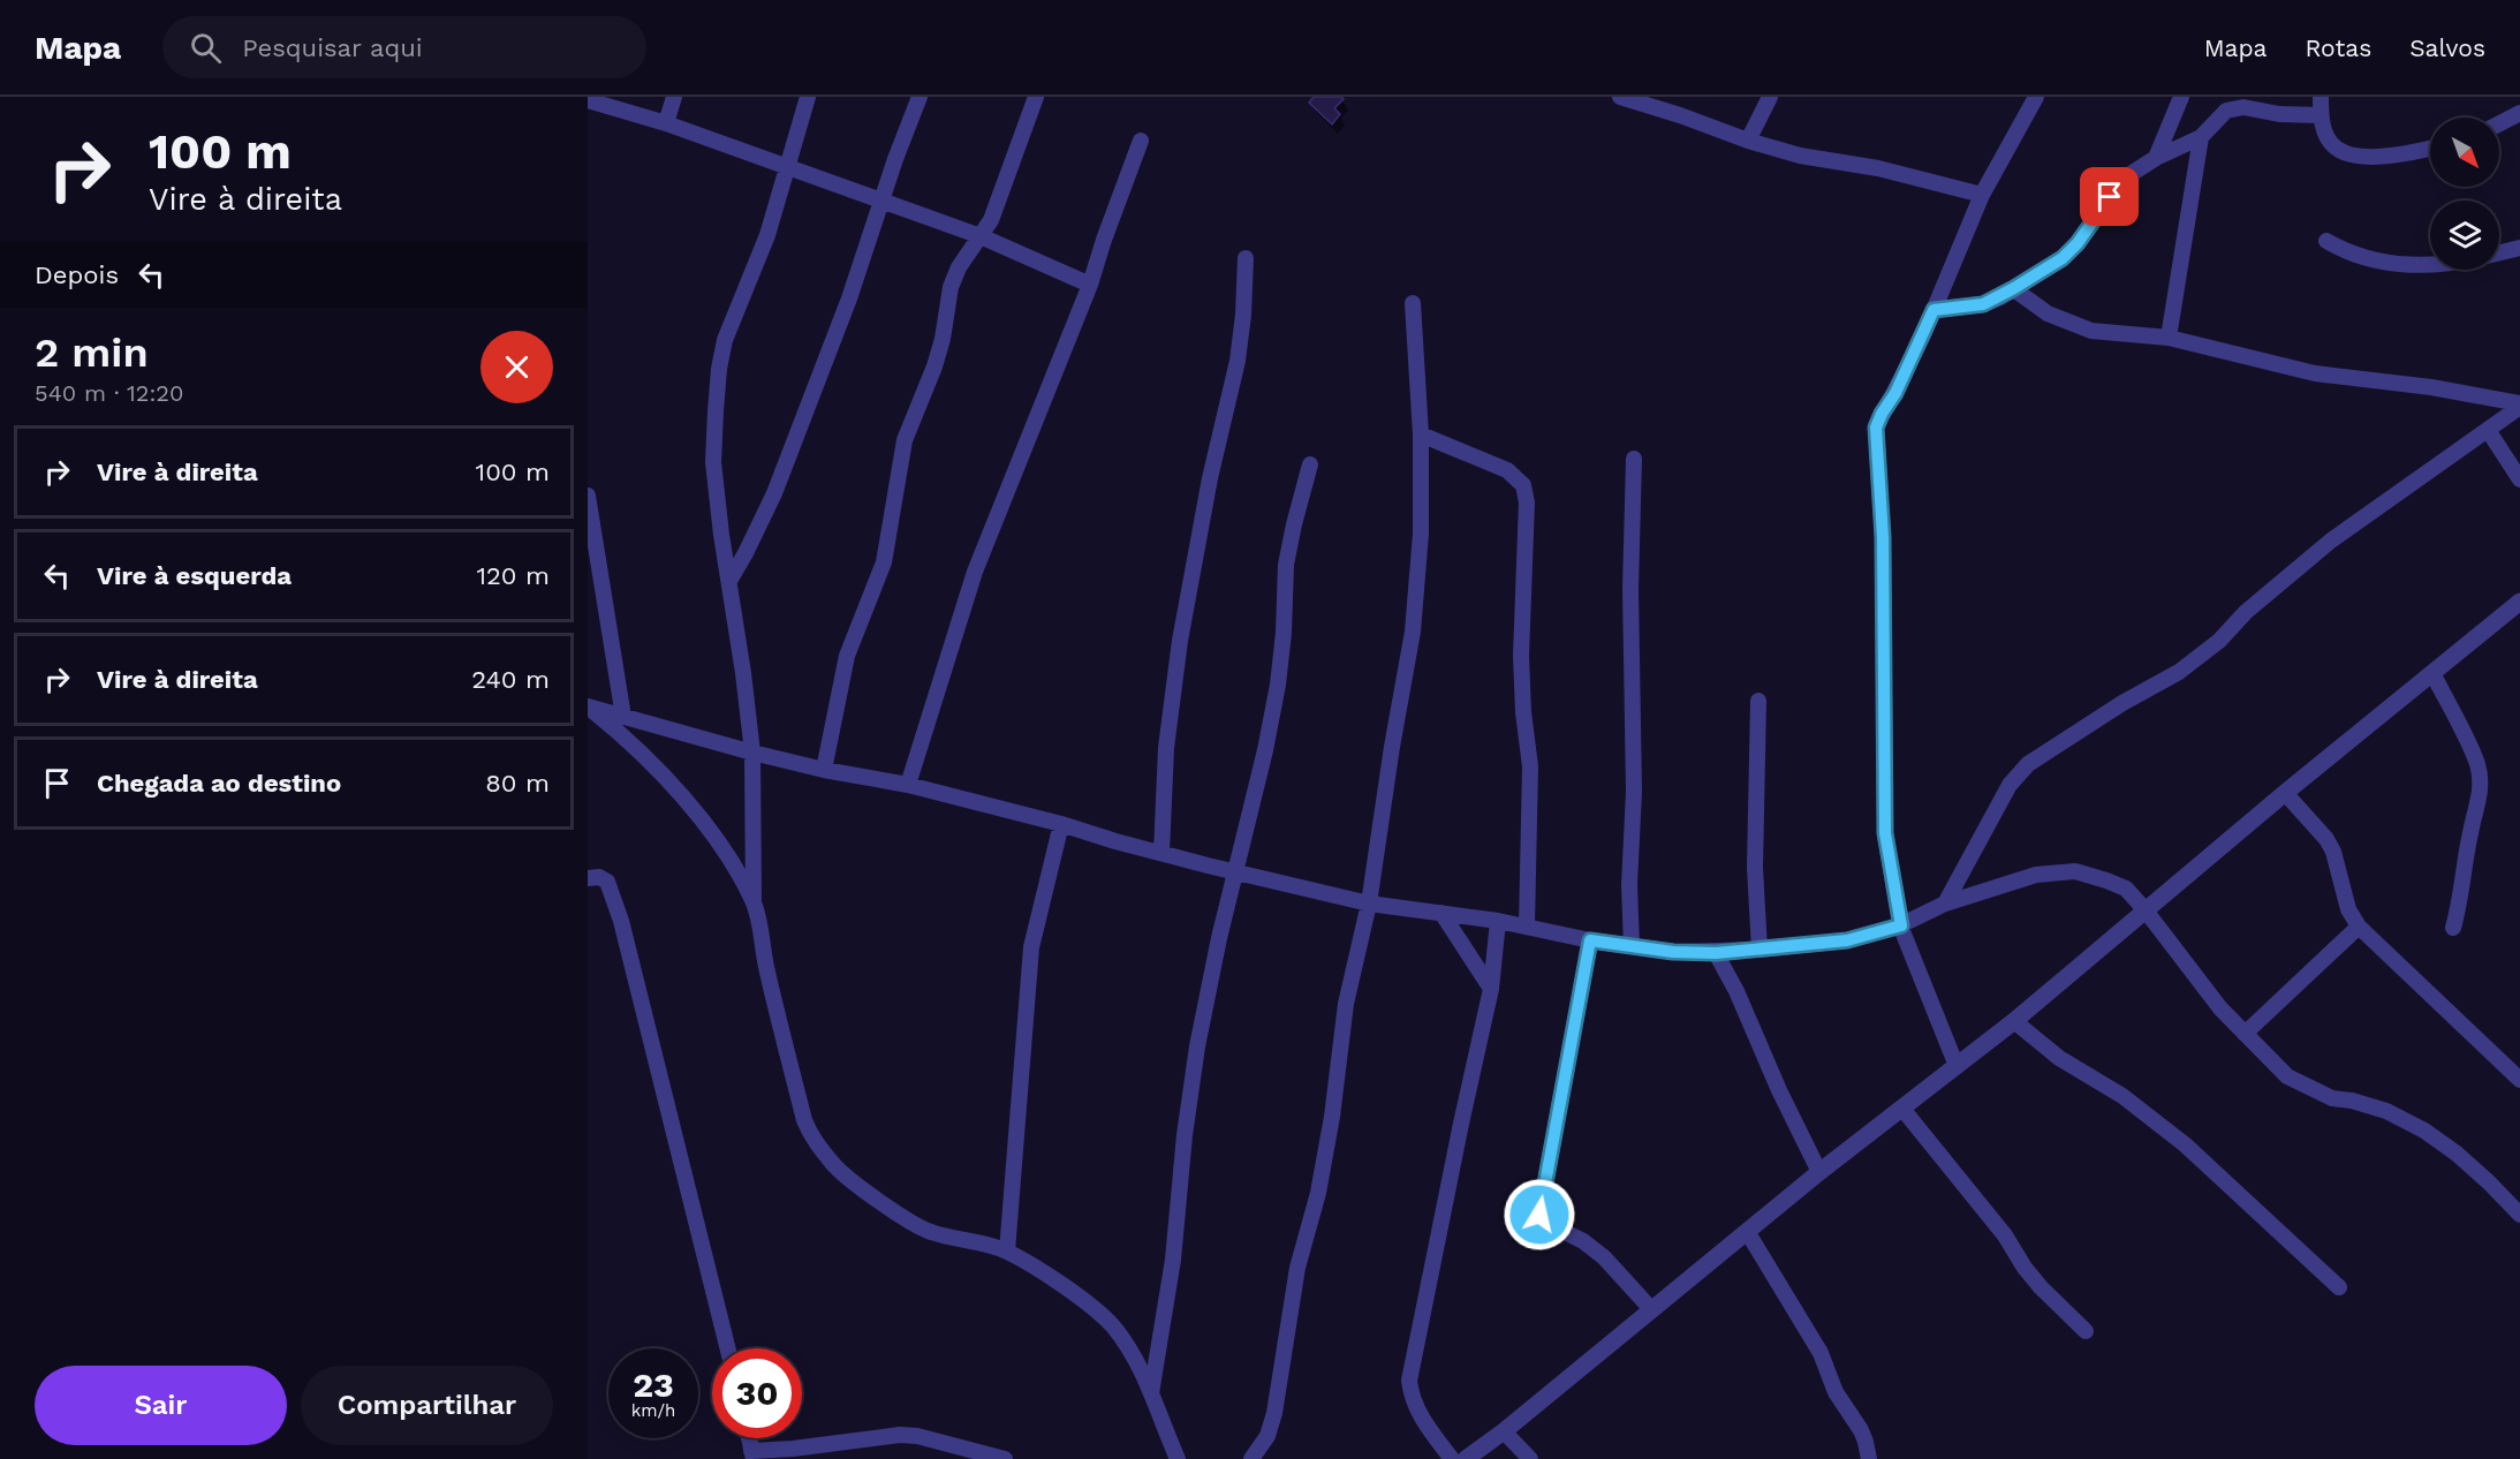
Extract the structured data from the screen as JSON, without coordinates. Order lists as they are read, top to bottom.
{
  "north": "bottom right",
  "page": {
    "header": "Mapa",
    "search": "Pesquisar aqui",
    "nav": ["Mapa", "Rotas", "Salvos"],
    "turn": ["100 m", "Vire à direita"],
    "then": "Depois",
    "heading": ["2 min", "540 m · 12:20"],
    "list": [
      {
        "name": "Vire à direita",
        "value": "100 m"
      },
      {
        "name": "Vire à esquerda",
        "value": "120 m"
      },
      {
        "name": "Vire à direita",
        "value": "240 m"
      },
      {
        "name": "Chegada ao destino",
        "value": "80 m"
      }
    ],
    "speed": "23 km/h",
    "limit": "30",
    "buttons": ["Sair", "Compartilhar"]
  }
}
